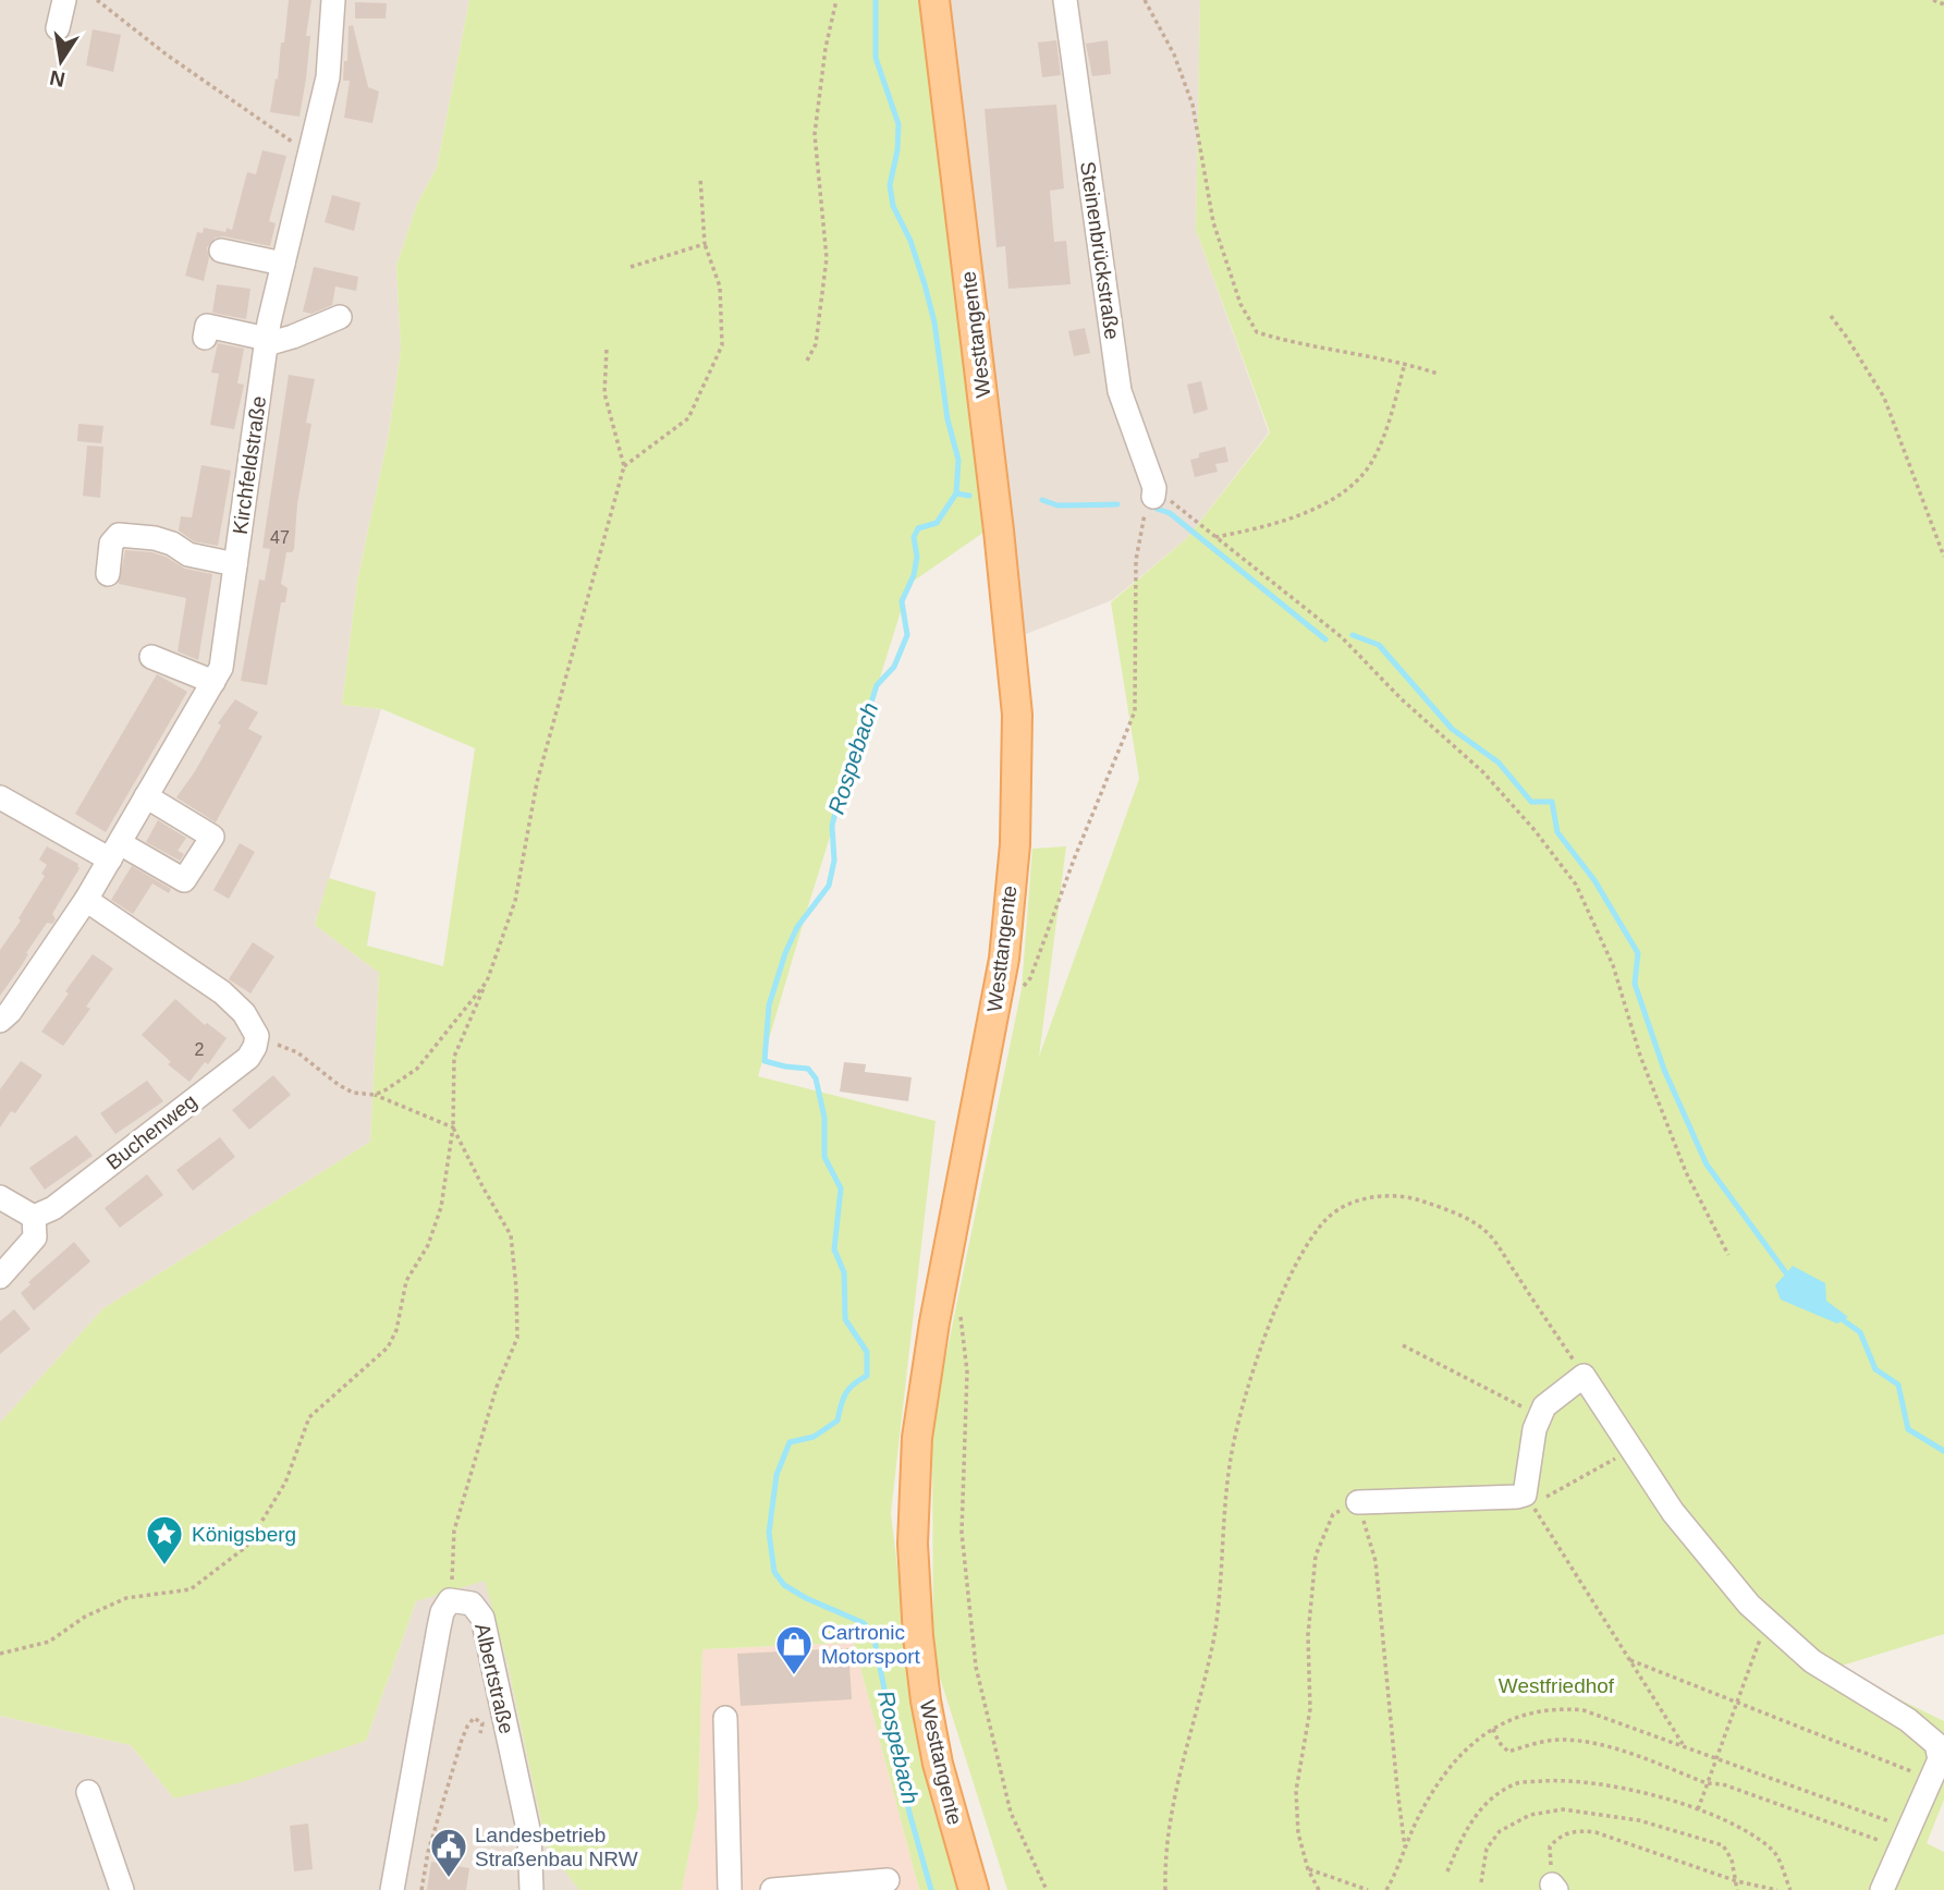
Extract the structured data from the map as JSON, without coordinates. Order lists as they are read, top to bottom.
{
  "streets": {
    "main road": ["Westtangente"],
    "street": [
      "Steinenbrückstraße",
      "Kirchfeldstraße",
      "Buchenweg",
      "Albertstraße"
    ]
  },
  "water": ["Rospebach"],
  "parks": ["Westfriedhof"],
  "places": {
    "place": ["Königsberg"],
    "shop": ["Cartronic Motorsport"],
    "public building": ["Landesbetrieb Straßenbau NRW"]
  },
  "house_numbers": ["47", "2"],
  "north": "bottom"
}
